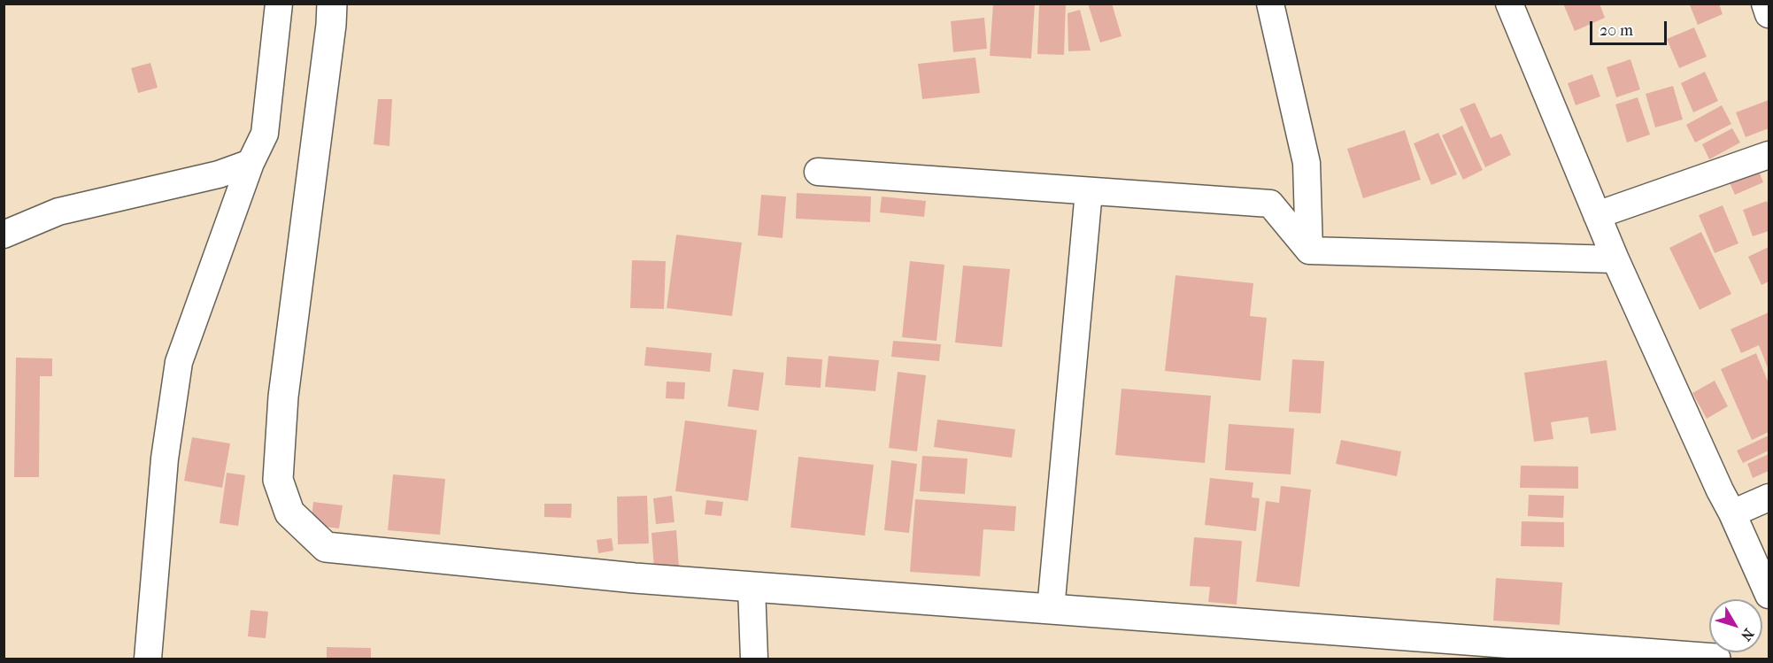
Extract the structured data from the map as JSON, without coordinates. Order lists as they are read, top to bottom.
{
  "scale_bar": "20 m",
  "north": "bottom right"
}
